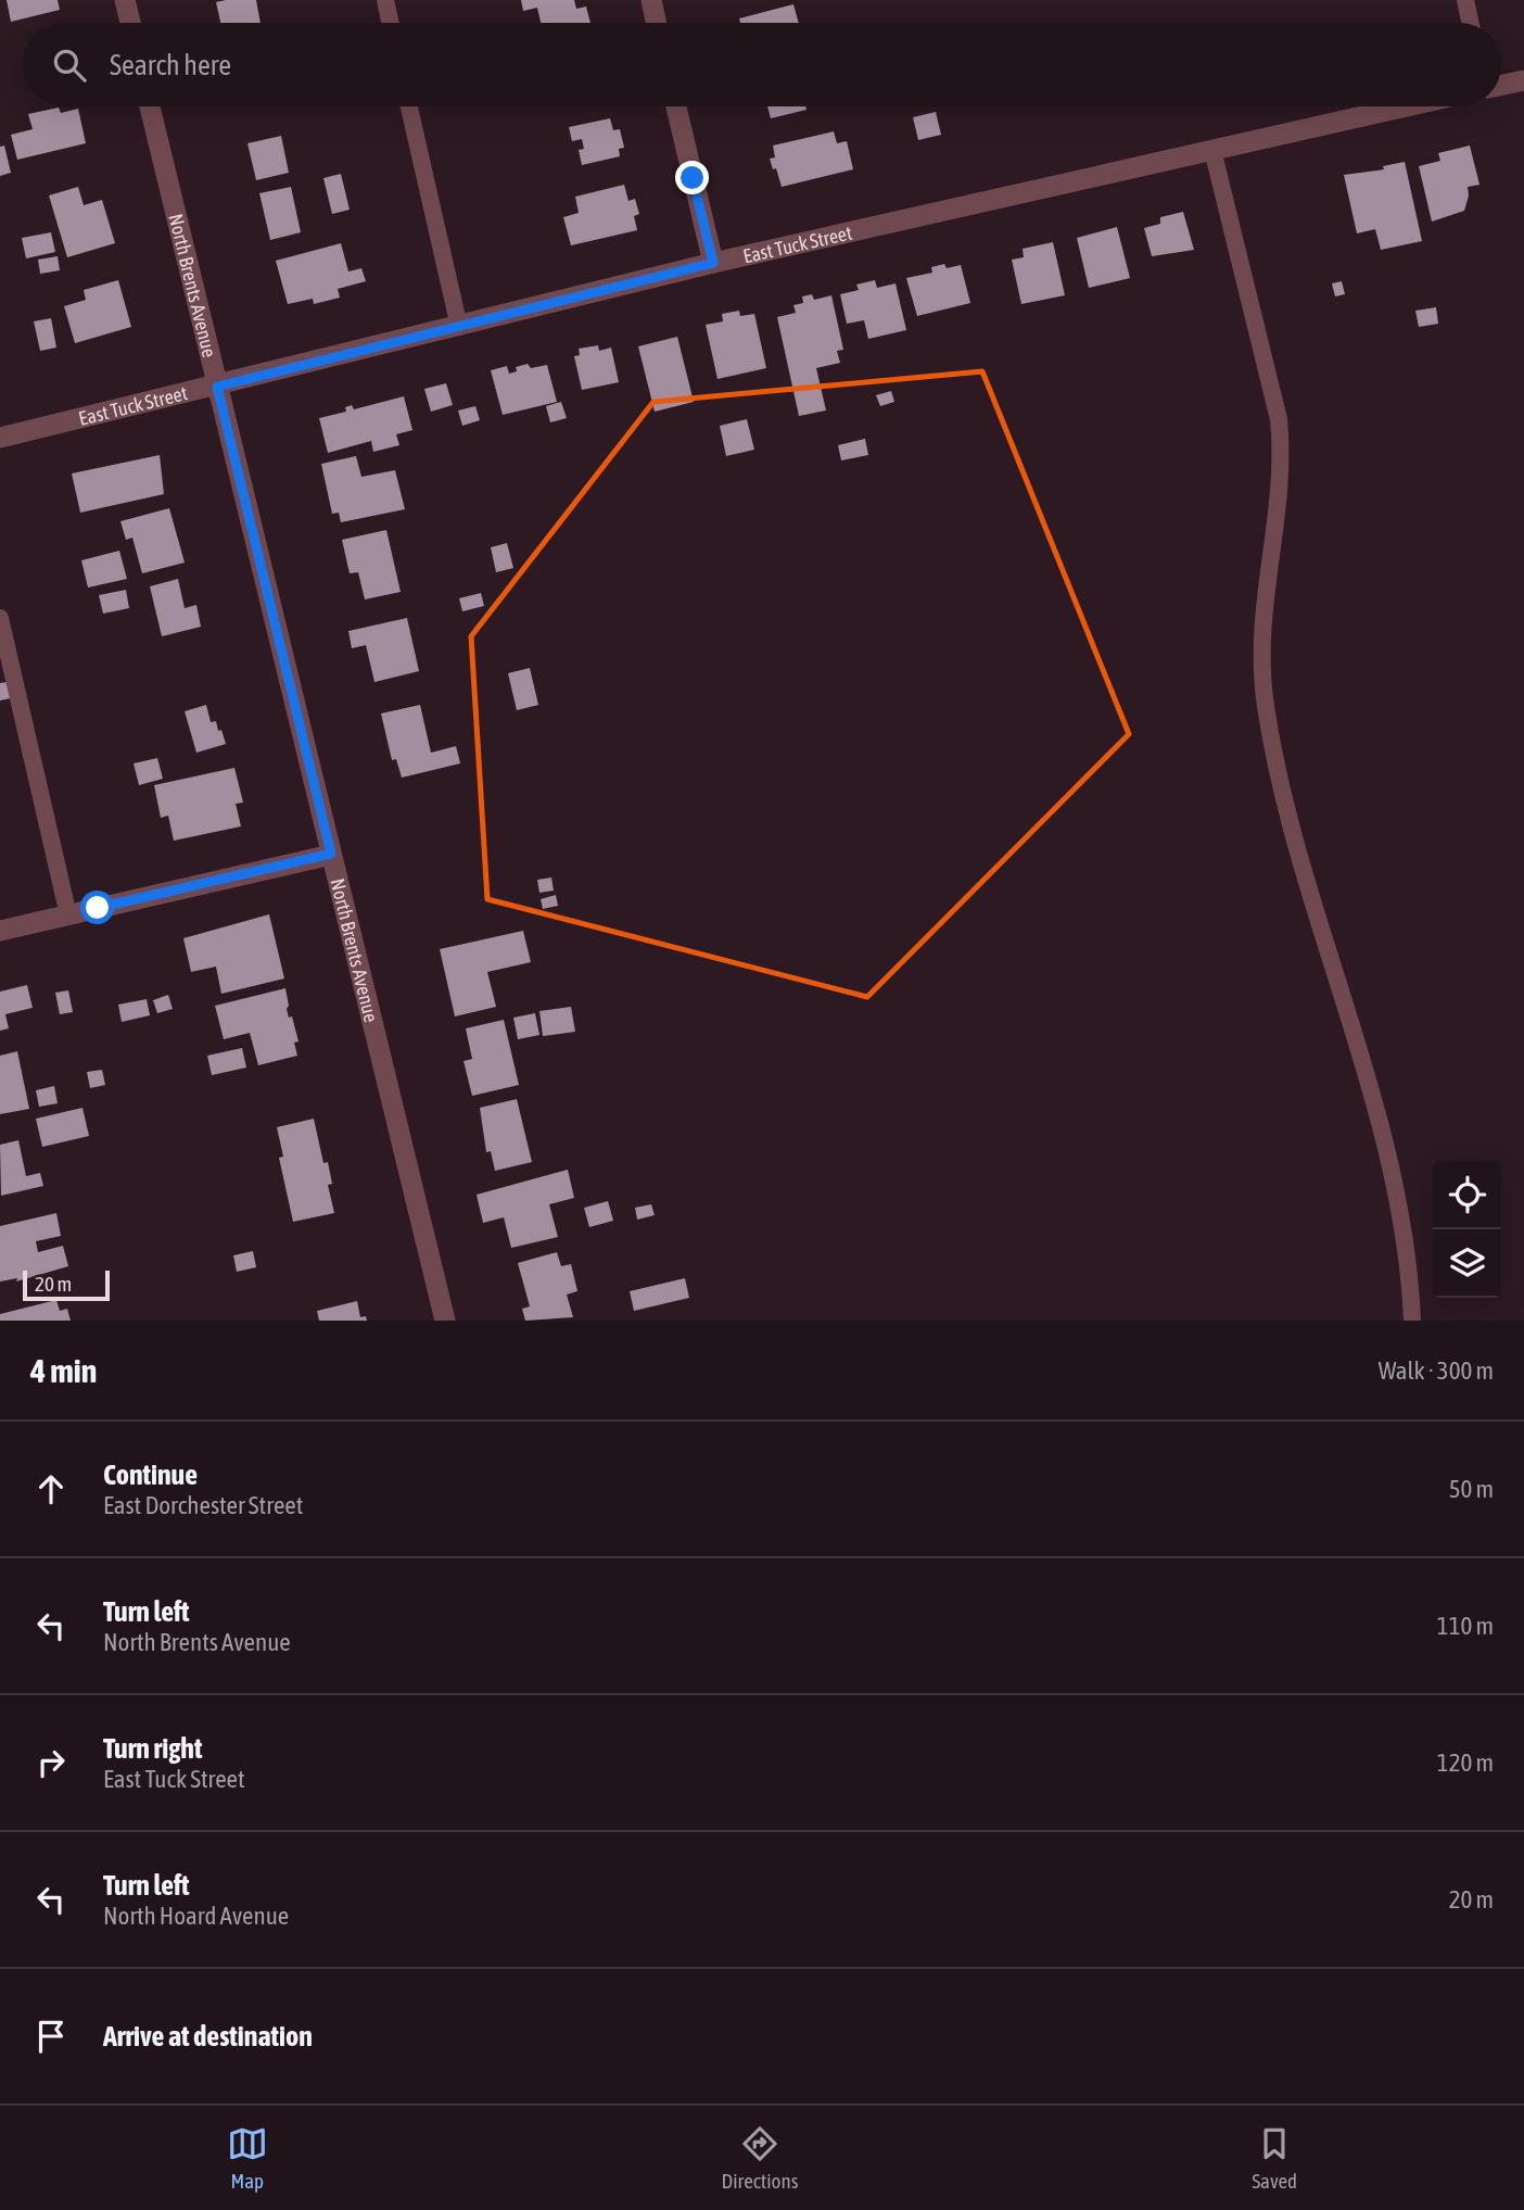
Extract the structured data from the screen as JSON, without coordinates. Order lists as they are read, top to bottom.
{
  "streets": {
    "street": ["East Tuck Street", "North Brents Avenue"]
  },
  "crossings": [
    ["East Tuck Street", "North Brents Avenue"]
  ],
  "scale_bar": "20 m",
  "page": {
    "search": "Search here",
    "scale": "20 m",
    "heading": ["4 min", "Walk · 300 m"],
    "list": [
      ["Continue", "East Dorchester Street", "50 m"],
      ["Turn left", "North Brents Avenue", "110 m"],
      ["Turn right", "East Tuck Street", "120 m"],
      ["Turn left", "North Hoard Avenue", "20 m"],
      "Arrive at destination"
    ],
    "nav": ["Map", "Directions", "Saved"]
  }
}
